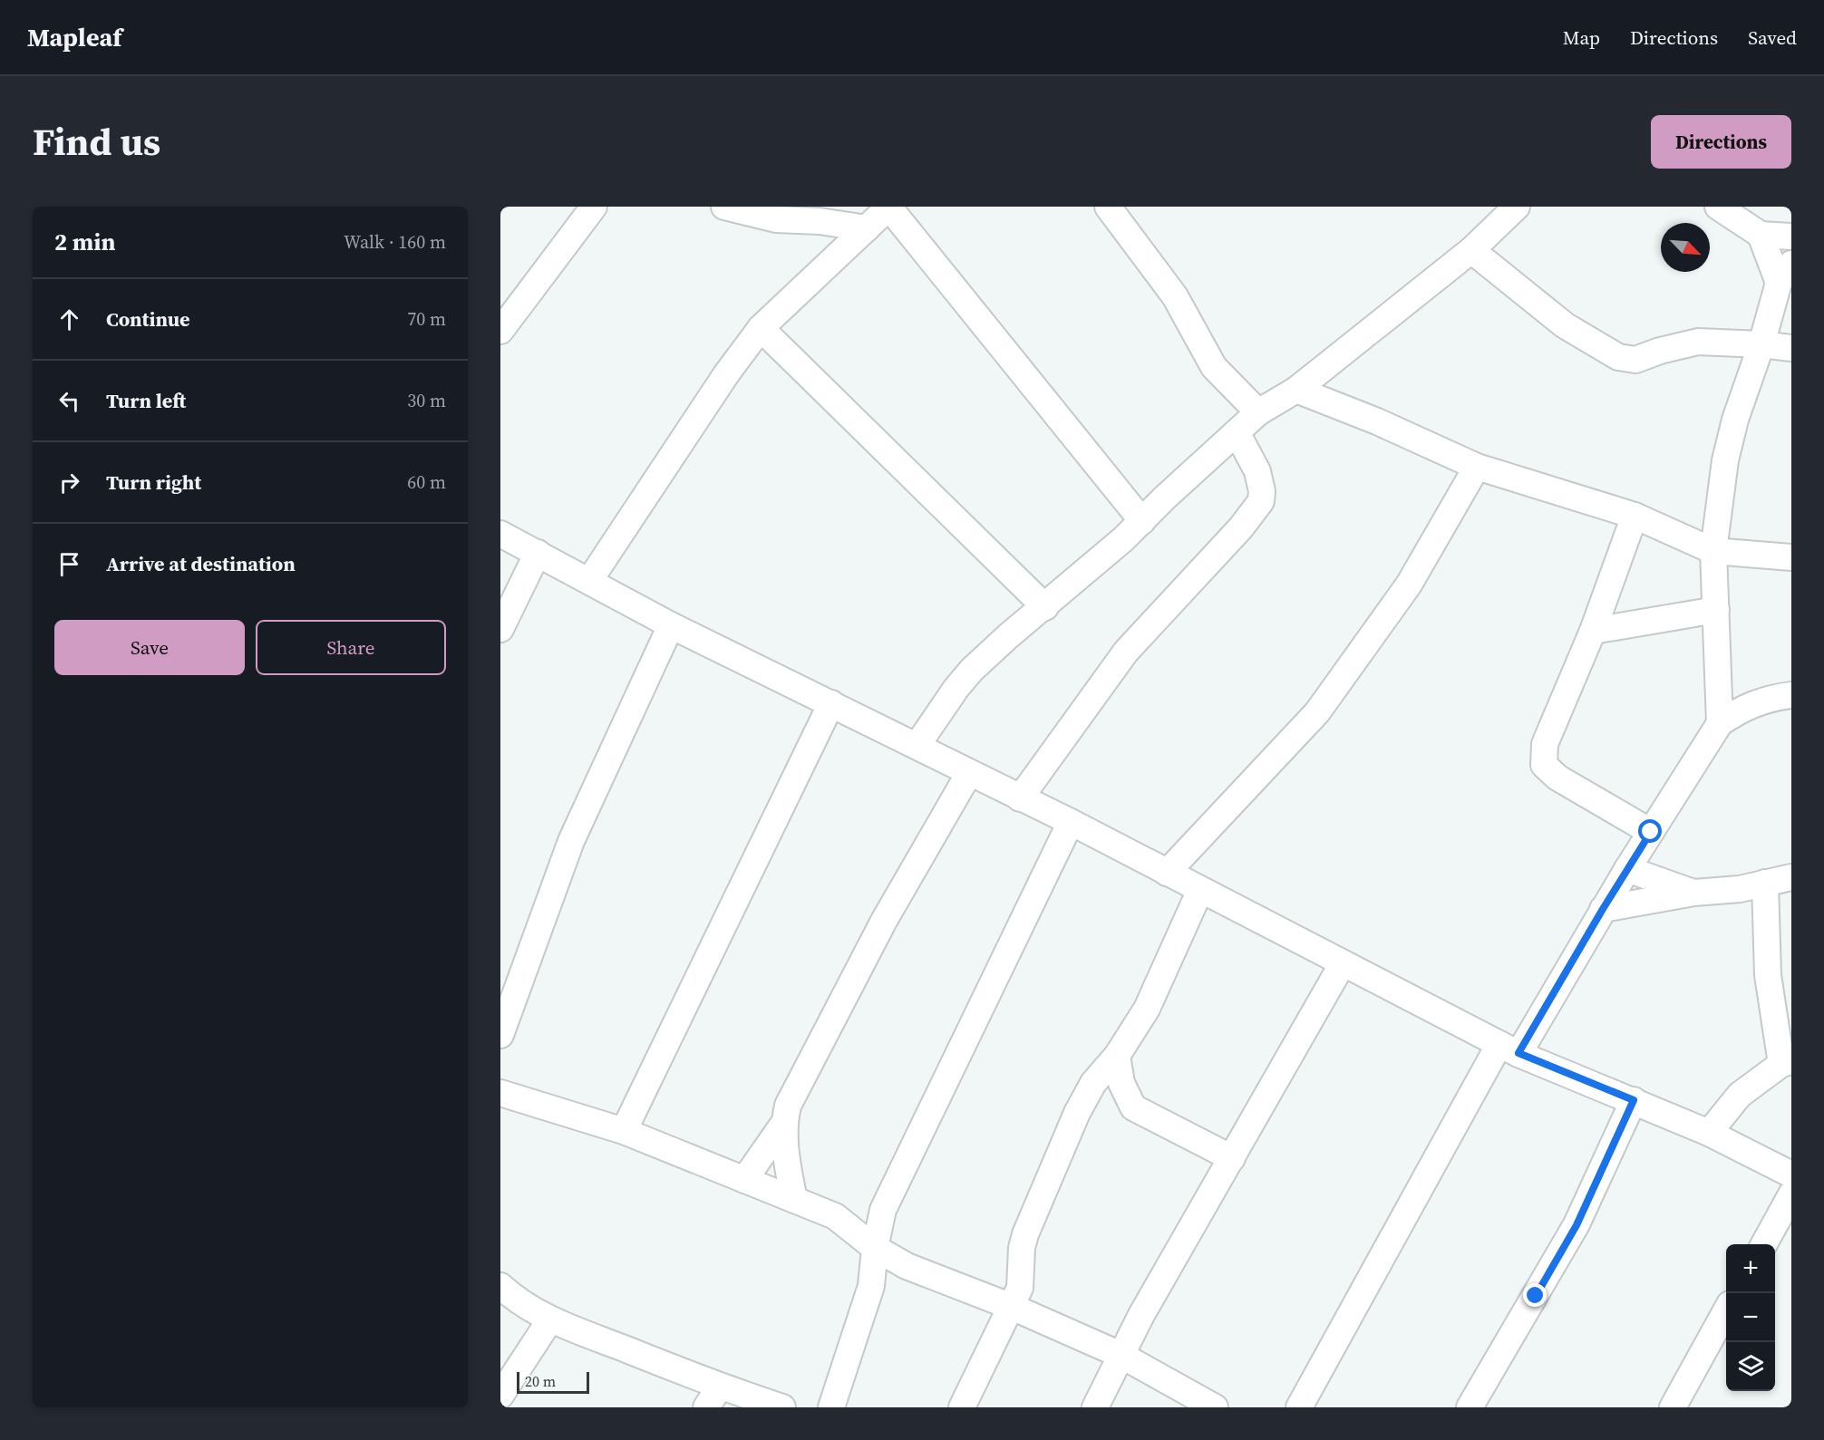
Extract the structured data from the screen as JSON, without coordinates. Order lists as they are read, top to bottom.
{
  "scale_bar": "20 m",
  "north": "bottom right",
  "page": {
    "header": "Mapleaf",
    "nav": ["Map", "Directions", "Saved"],
    "title": "Find us",
    "buttons": [
      "Directions",
      ["Save", "Share"]
    ],
    "heading": ["2 min", "Walk · 160 m"],
    "list": [
      ["Continue", "70 m"],
      ["Turn left", "30 m"],
      ["Turn right", "60 m"],
      "Arrive at destination"
    ],
    "map_buttons": ["+", "−"],
    "scale": "20 m"
  }
}
